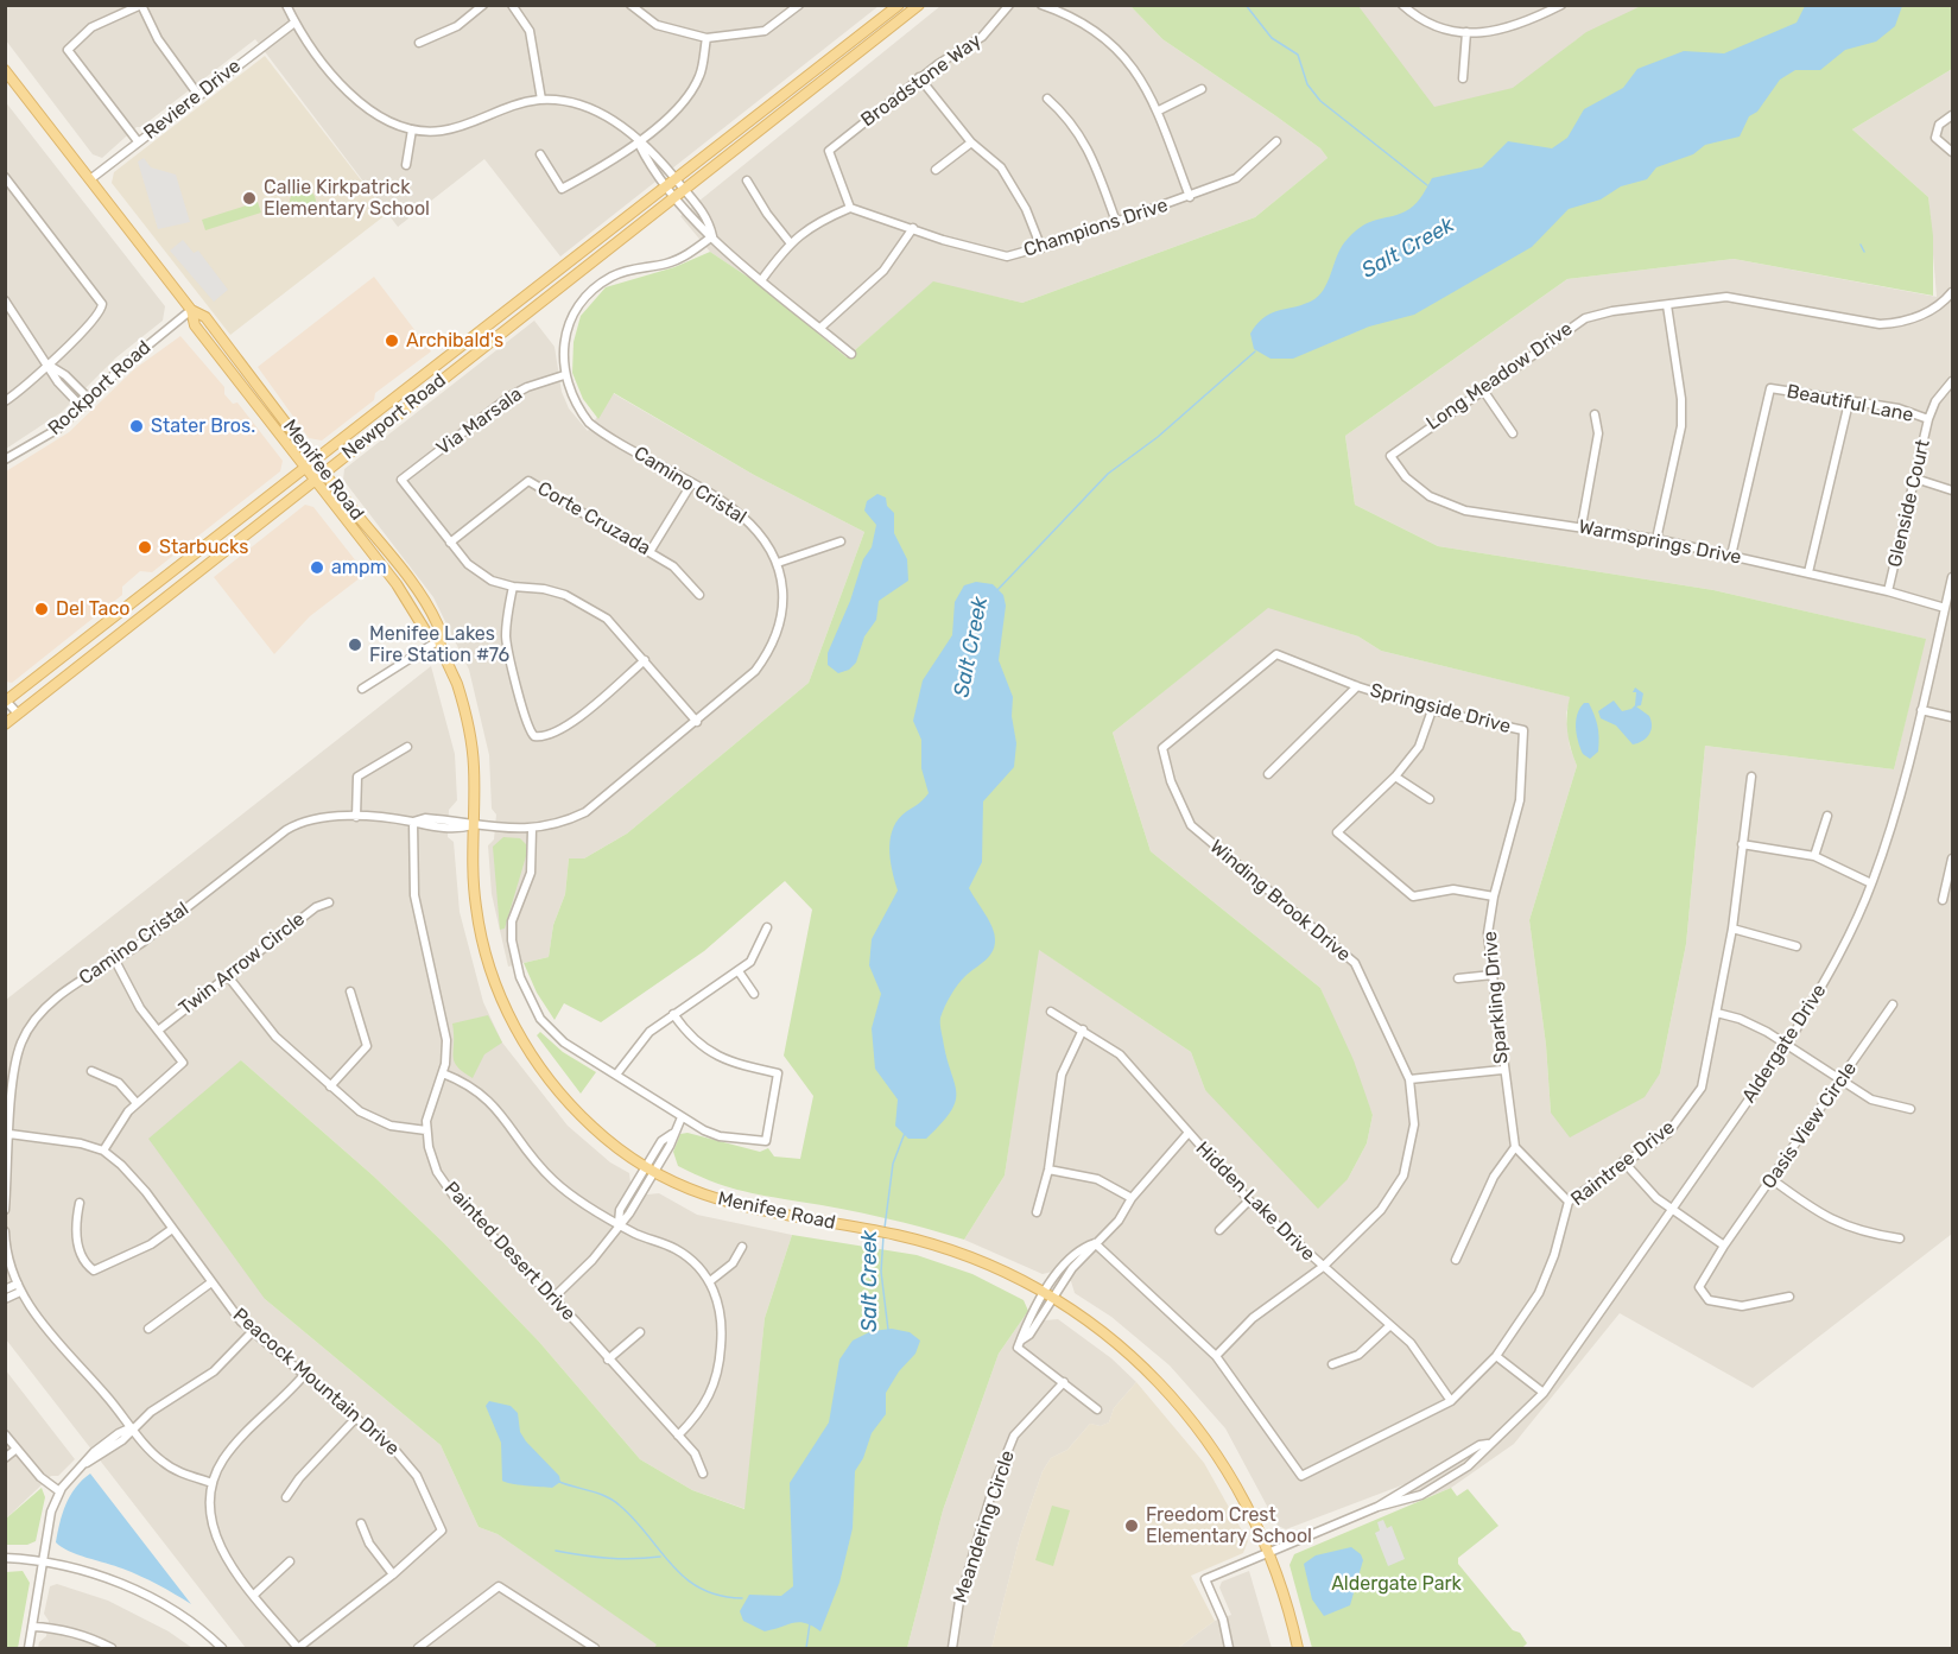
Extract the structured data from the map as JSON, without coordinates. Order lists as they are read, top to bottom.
{
  "streets": {
    "main road": ["Newport Road", "Menifee Road"],
    "street": [
      "Broadstone Way",
      "Reviere Drive",
      "Champions Drive",
      "Long Meadow Drive",
      "Rockport Road",
      "Beautiful Lane",
      "Via Marsala",
      "Camino Cristal",
      "Glenside Court",
      "Corte Cruzada",
      "Warmsprings Drive",
      "Springside Drive",
      "Winding Brook Drive",
      "Twin Arrow Circle",
      "Sparkling Drive",
      "Aldergate Drive",
      "Oasis View Circle",
      "Raintree Drive",
      "Hidden Lake Drive",
      "Painted Desert Drive",
      "Peacock Mountain Drive",
      "Meandering Circle"
    ]
  },
  "crossings": [
    ["Broadstone Way", "Champions Drive"],
    ["Reviere Drive", "Menifee Road"],
    ["Long Meadow Drive", "Warmsprings Drive"],
    ["Rockport Road", "Menifee Road"],
    ["Beautiful Lane", "Glenside Court"],
    ["Beautiful Lane", "Warmsprings Drive"],
    ["Newport Road", "Menifee Road"],
    ["Via Marsala", "Camino Cristal"],
    ["Via Marsala", "Corte Cruzada"],
    ["Menifee Road", "Camino Cristal"],
    ["Menifee Road", "Aldergate Drive"],
    ["Camino Cristal", "Painted Desert Drive"],
    ["Camino Cristal", "Peacock Mountain Drive"],
    ["Glenside Court", "Warmsprings Drive"],
    ["Warmsprings Drive", "Aldergate Drive"],
    ["Springside Drive", "Winding Brook Drive"],
    ["Springside Drive", "Sparkling Drive"],
    ["Winding Brook Drive", "Raintree Drive"],
    ["Winding Brook Drive", "Hidden Lake Drive"],
    ["Raintree Drive", "Hidden Lake Drive"]
  ],
  "water": ["Salt Creek"],
  "parks": ["Aldergate Park"],
  "places": [
    "Callie Kirkpatrick Elementary School",
    "Archibald's",
    "Stater Bros.",
    "Starbucks",
    "ampm",
    "Del Taco",
    "Menifee Lakes Fire Station #76",
    "Freedom Crest Elementary School"
  ]
}
